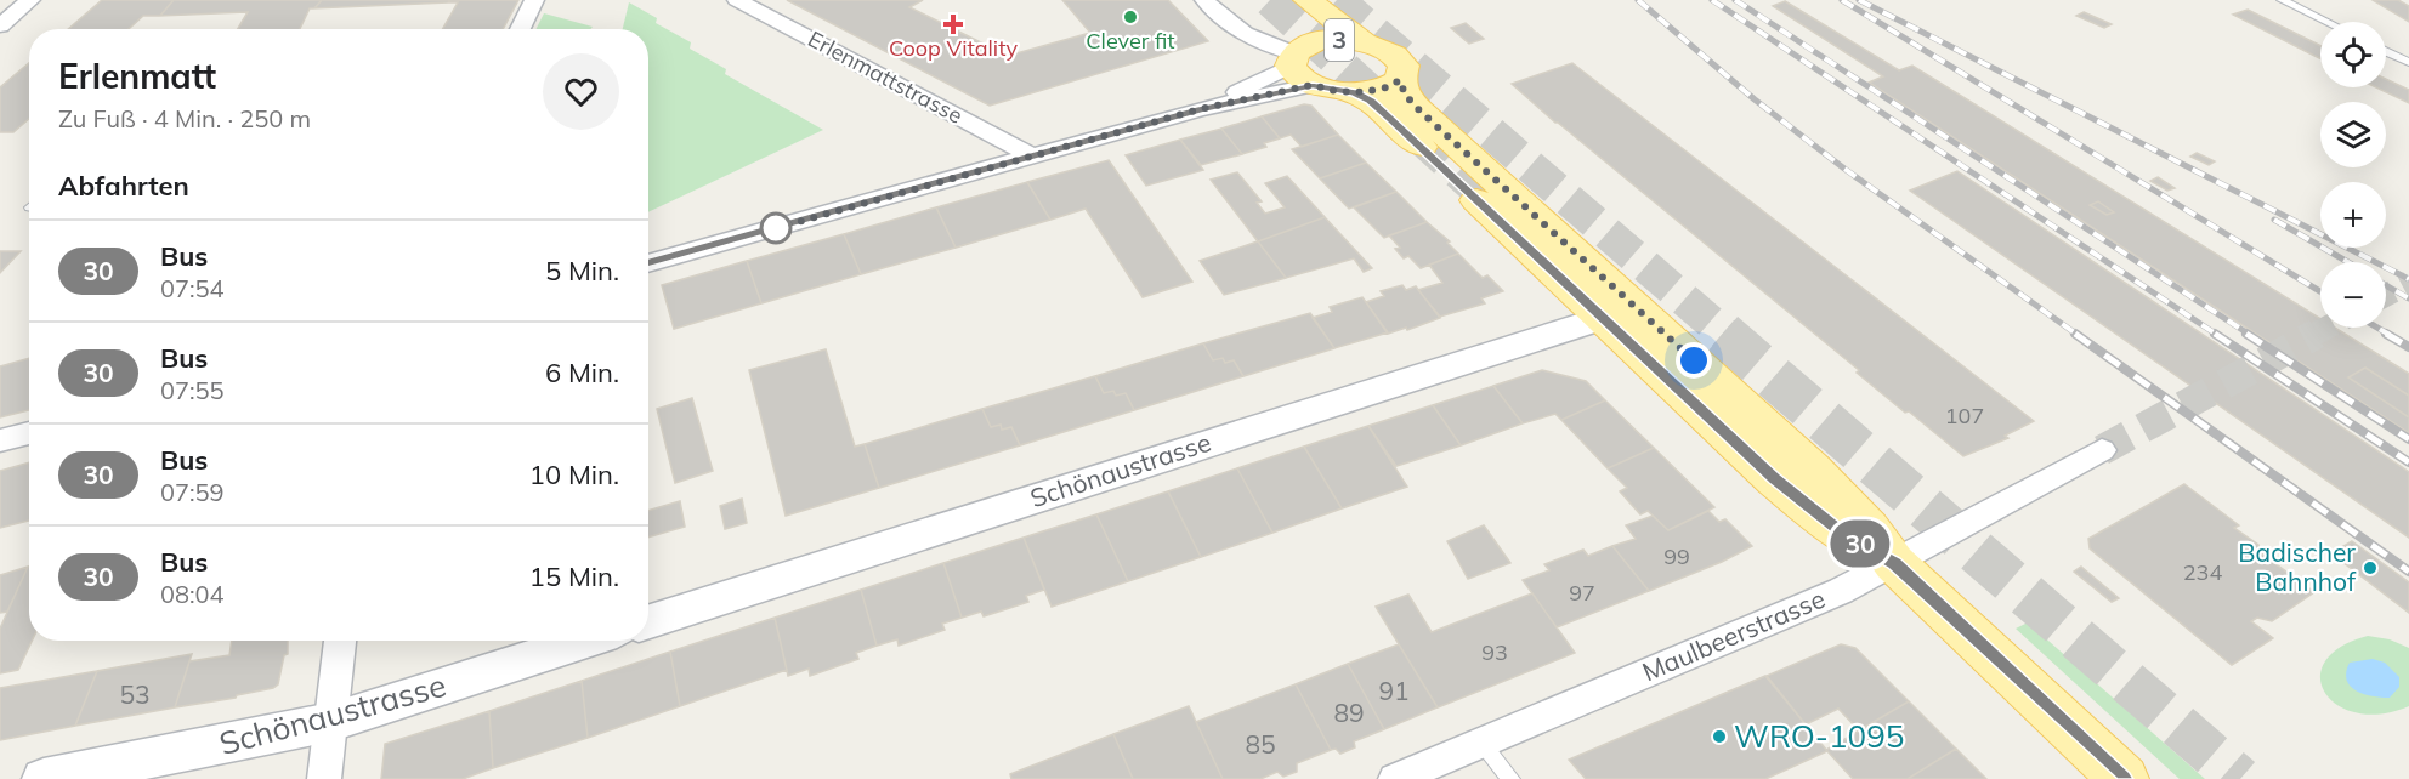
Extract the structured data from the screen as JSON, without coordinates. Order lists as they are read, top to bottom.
{
  "streets": {
    "main road": ["3"],
    "street": ["Erlenmattstrasse", "Schönaustrasse", "Maulbeerstrasse"]
  },
  "crossings": [
    ["3", "Schönaustrasse"],
    ["3", "Maulbeerstrasse"]
  ],
  "places": {
    "other": ["Clever fit", "Badischer Bahnhof", "WRO-1095"],
    "health": ["Coop Vitality"]
  },
  "lines": ["bus line 30"],
  "house_numbers": [
    "107",
    "99",
    "234",
    "97",
    "93",
    "91",
    "53",
    "89",
    "85"
  ],
  "page": {
    "on_map": "30",
    "map_buttons": ["+", "−"],
    "heading": [
      ["Erlenmatt", "Zu Fuß · 4 Min. · 250 m"],
      "Abfahrten"
    ],
    "list": [
      {
        "mark": "30",
        "name": "Bus",
        "note": "07:54",
        "value": "5 Min."
      },
      {
        "mark": "30",
        "name": "Bus",
        "note": "07:55",
        "value": "6 Min."
      },
      {
        "mark": "30",
        "name": "Bus",
        "note": "07:59",
        "value": "10 Min."
      },
      {
        "mark": "30",
        "name": "Bus",
        "note": "08:04",
        "value": "15 Min."
      }
    ]
  }
}
